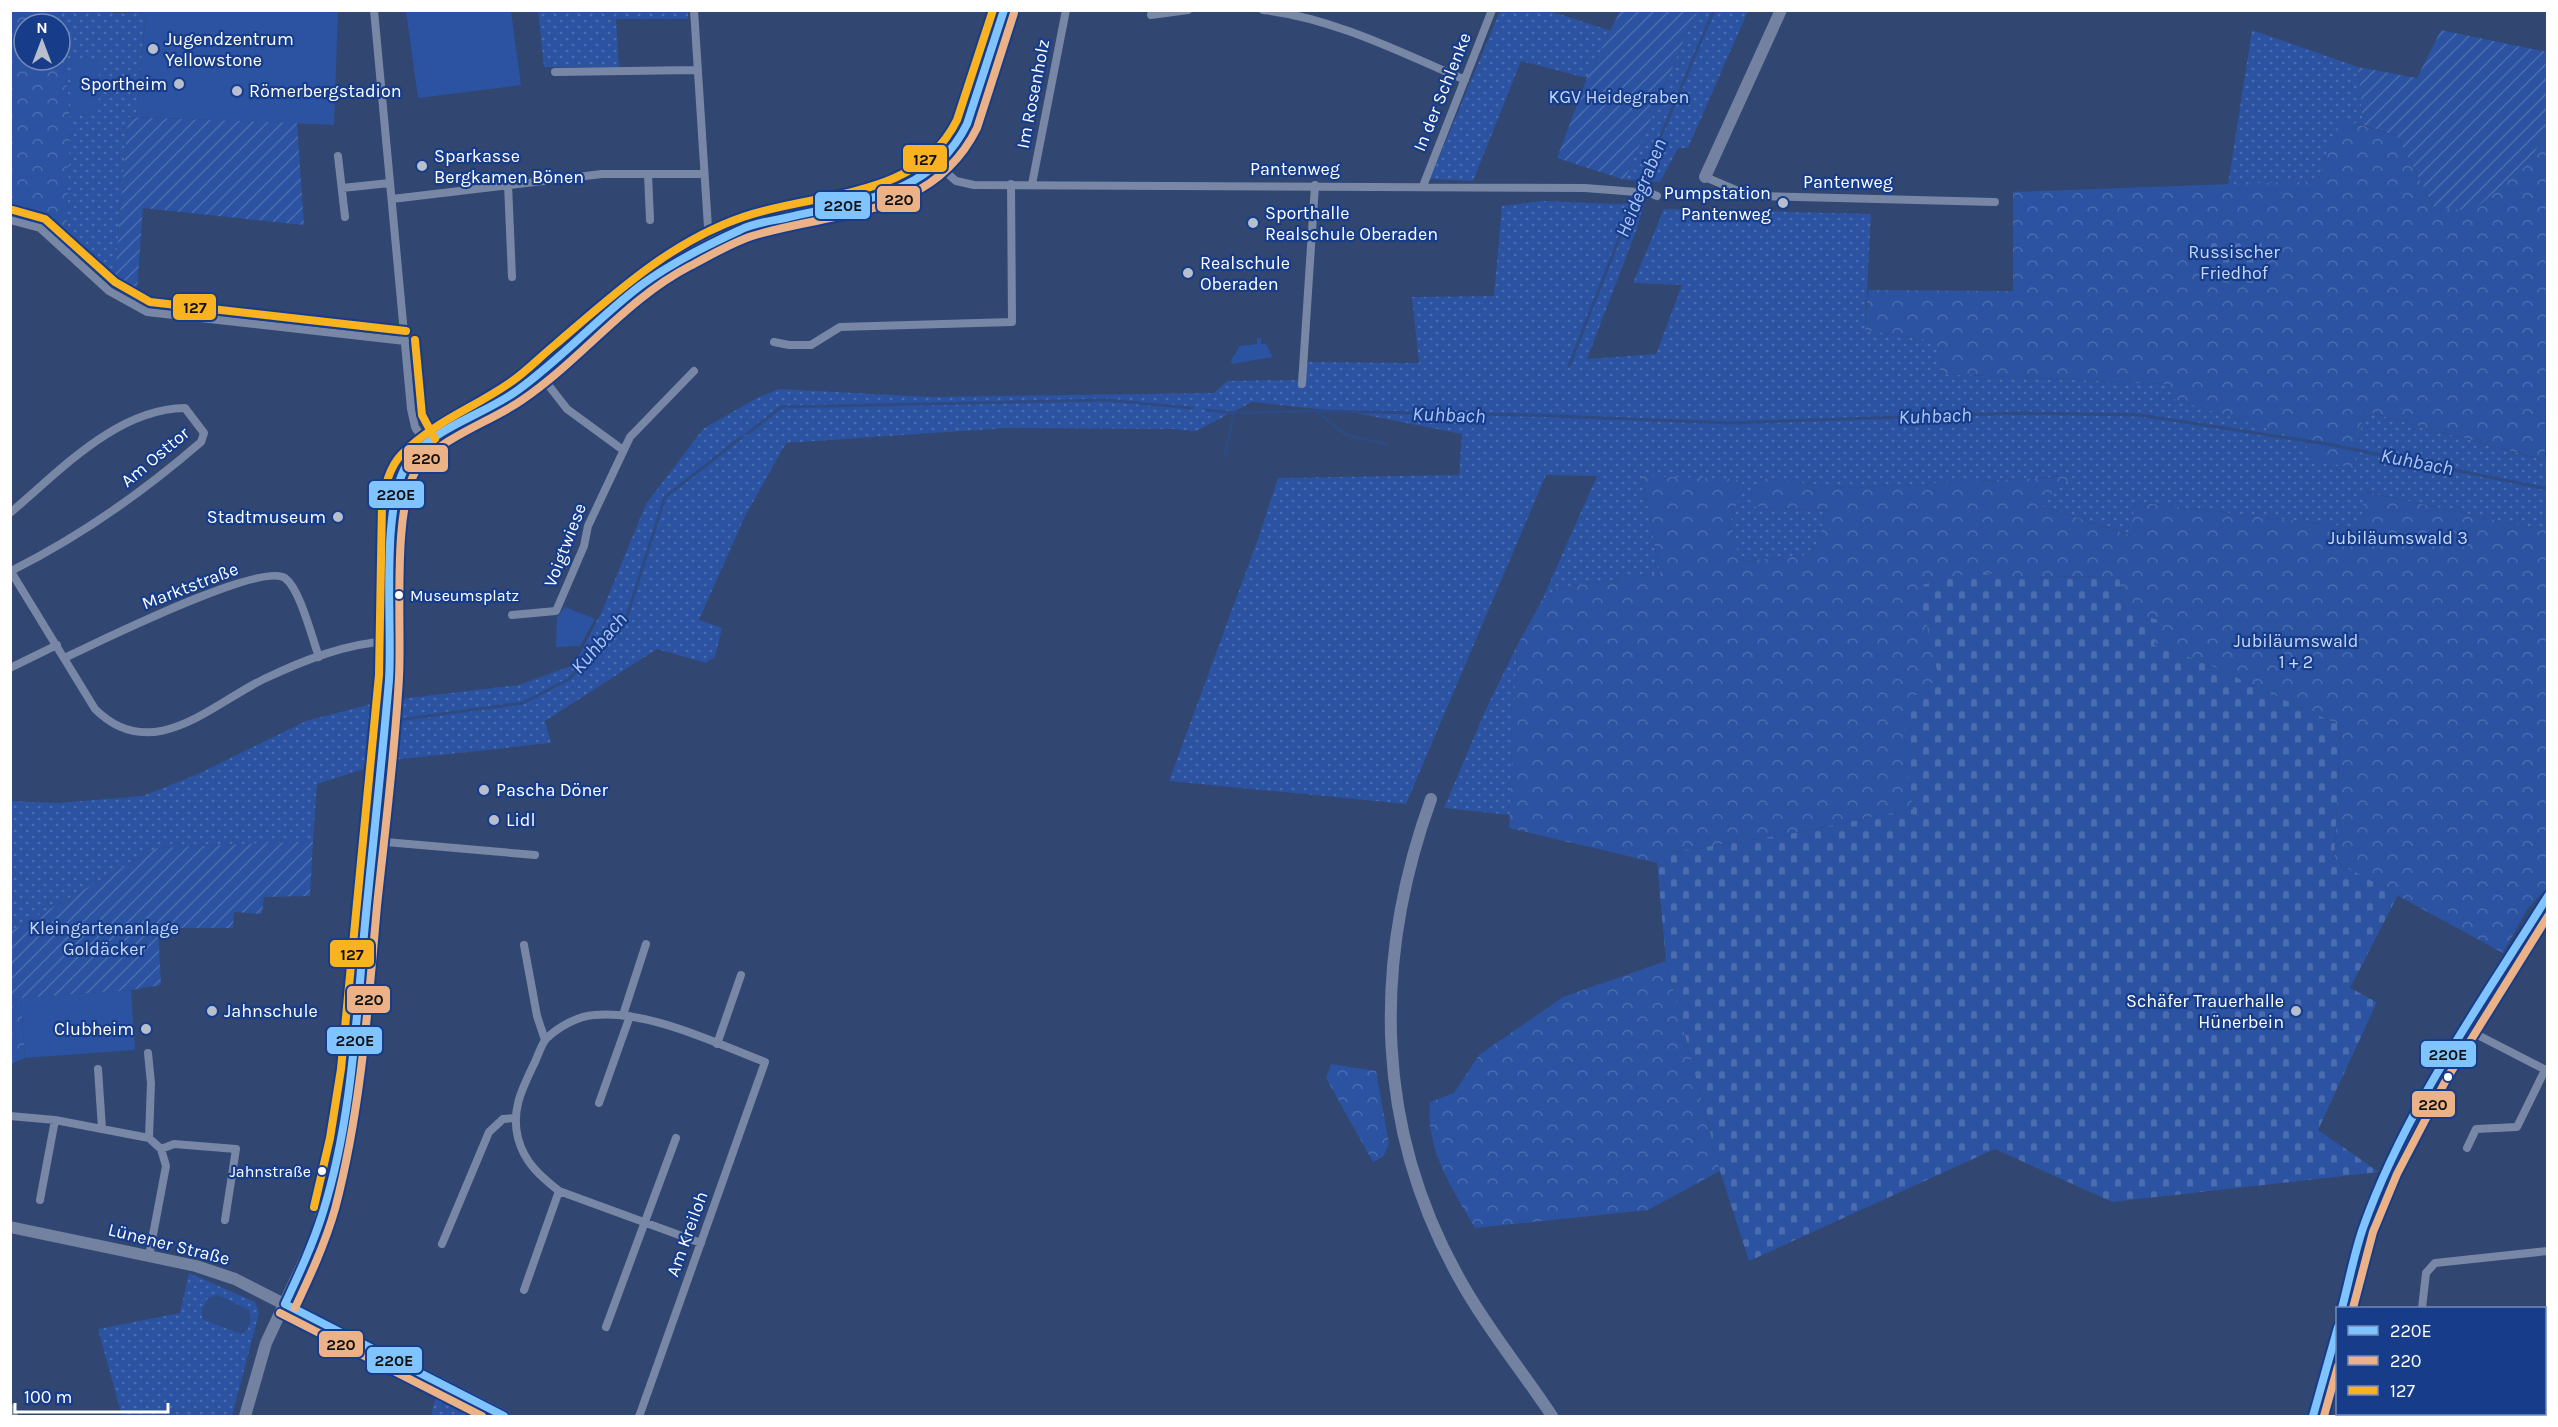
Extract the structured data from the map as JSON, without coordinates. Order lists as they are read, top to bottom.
{
  "streets": {
    "main road": ["Lünener Straße"],
    "street": [
      "In der Schlenke",
      "Im Rosenholz",
      "Pantenweg",
      "Am Osttor",
      "Voigtwiese",
      "Marktstraße",
      "Am Kreiloh"
    ]
  },
  "crossings": [
    ["In der Schlenke", "Pantenweg"],
    ["Im Rosenholz", "Pantenweg"]
  ],
  "water": ["Heidegraben", "Kuhbach"],
  "parks": [
    "KGV Heidegraben",
    "Russischer Friedhof",
    "Jubiläumswald 3",
    "Jubiläumswald 1 + 2",
    "Kleingartenanlage Goldäcker"
  ],
  "places": [
    "Jugendzentrum Yellowstone",
    "Sportheim",
    "Römerbergstadion",
    "Sparkasse Bergkamen Bönen",
    "Pumpstation Pantenweg",
    "Sporthalle Realschule Oberaden",
    "Realschule Oberaden",
    "Stadtmuseum",
    "Museumsplatz",
    "Pascha Döner",
    "Lidl",
    "Jahnschule",
    "Schäfer Trauerhalle Hünerbein",
    "Clubheim",
    "Jahnstraße"
  ],
  "lines": ["transit line 220E", "transit line 127", "transit line 220"],
  "legend": ["220E", "220", "127"],
  "scale_bar": "100 m",
  "north": "top"
}
